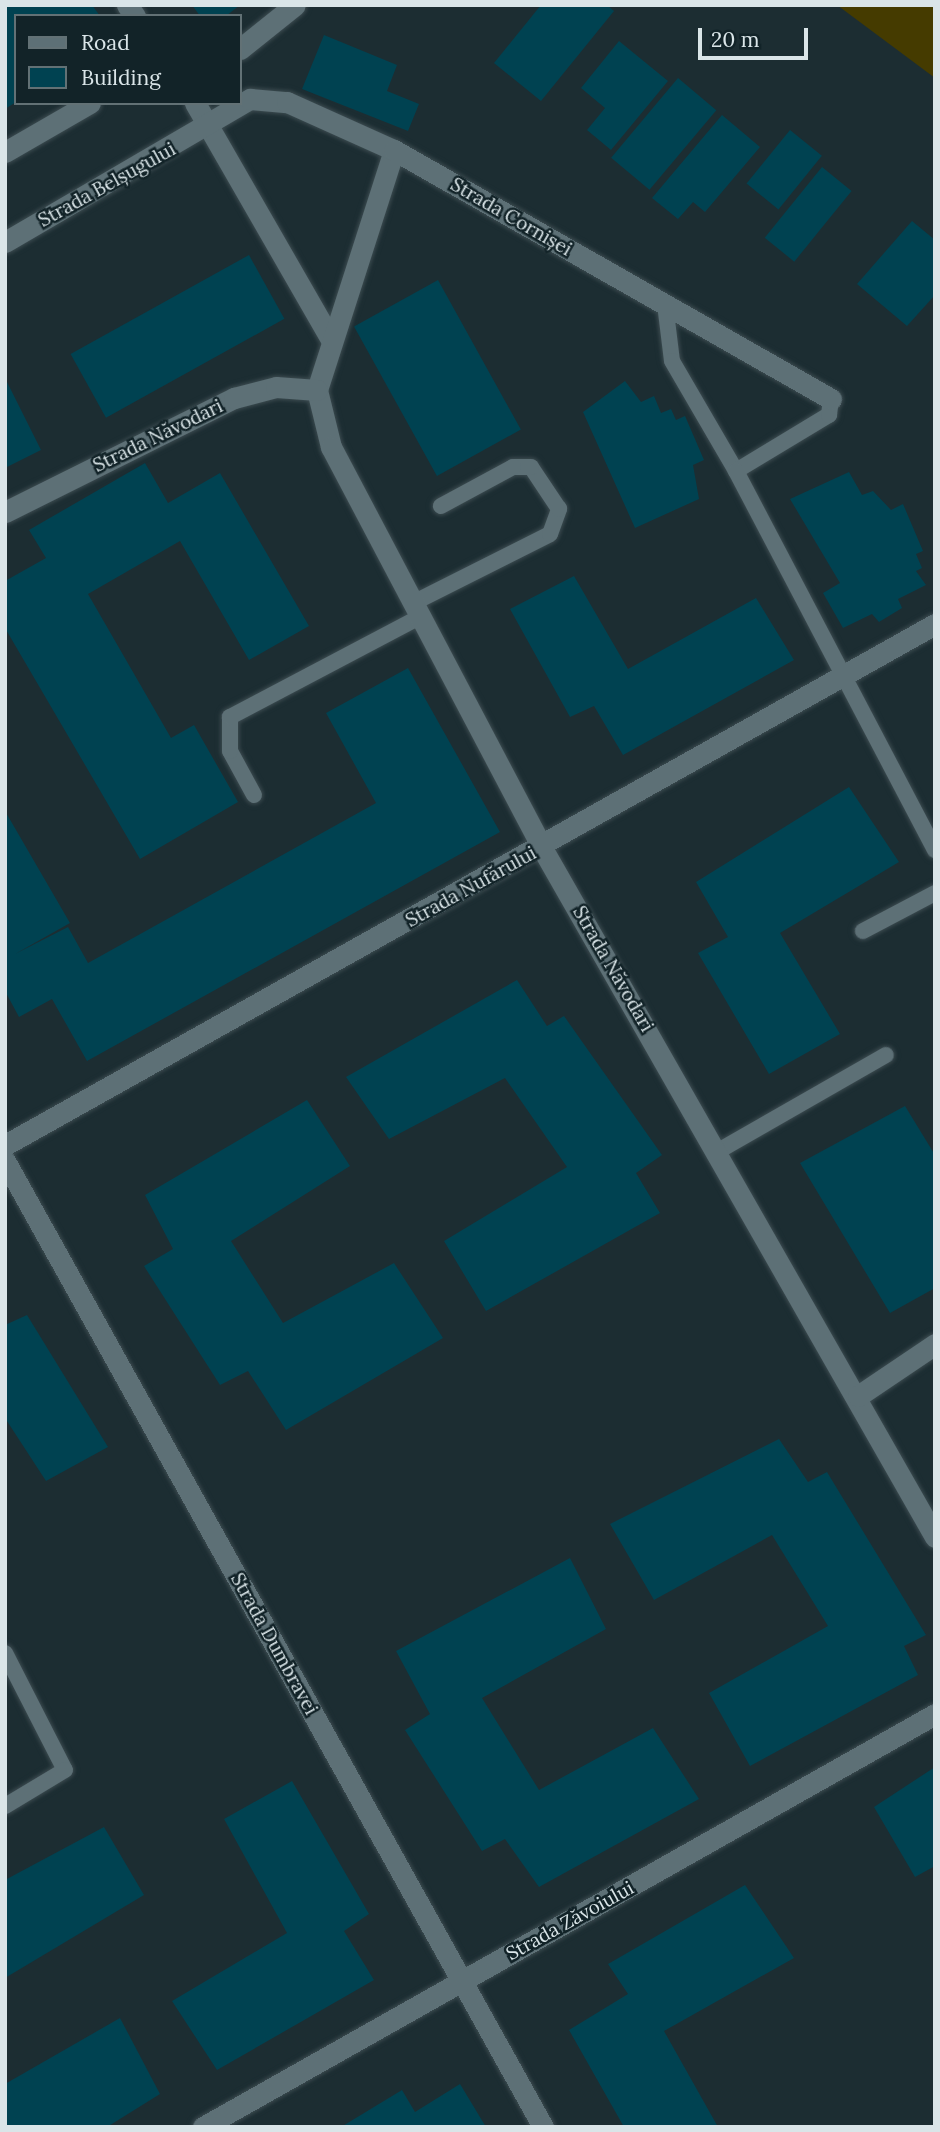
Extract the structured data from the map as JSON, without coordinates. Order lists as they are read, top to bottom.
{
  "streets": {
    "street": [
      "Strada Belșugului",
      "Strada Cornișei",
      "Strada Năvodari",
      "Strada Nufărului",
      "Strada Dumbravei",
      "Strada Zăvoiului"
    ]
  },
  "crossings": [
    ["Strada Belșugului", "Strada Cornișei"],
    ["Strada Năvodari", "Strada Nufărului"],
    ["Strada Dumbravei", "Strada Zăvoiului"]
  ],
  "legend": ["Road", "Building"],
  "scale_bar": "20 m"
}
